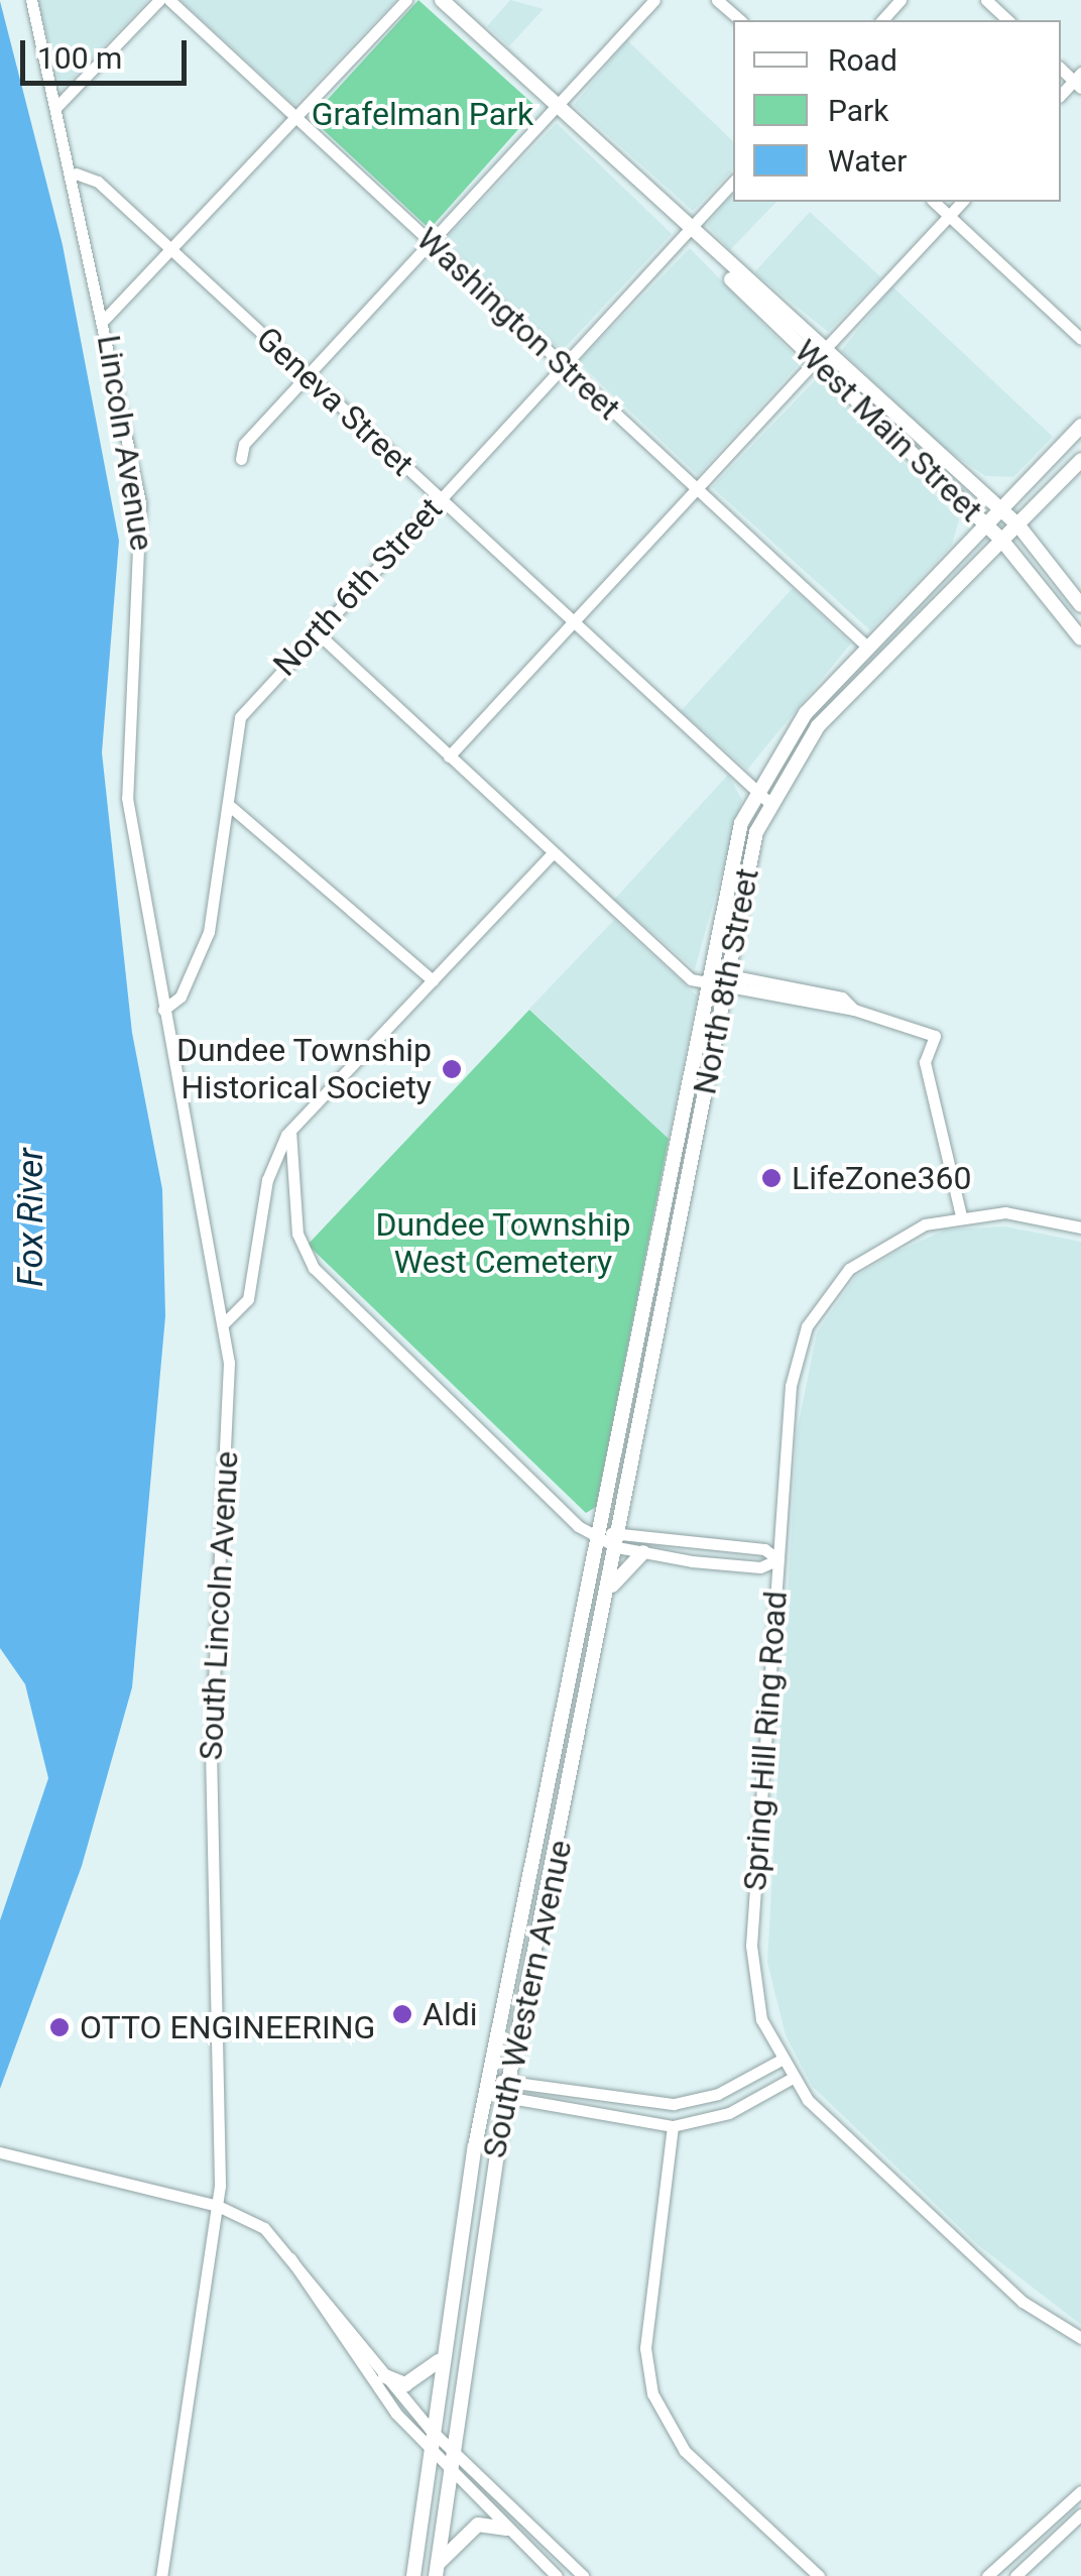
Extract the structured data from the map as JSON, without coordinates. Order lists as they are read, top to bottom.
{
  "streets": {
    "main road": ["West Main Street", "North 8th Street", "South Western Avenue"],
    "street": [
      "Washington Street",
      "Geneva Street",
      "Lincoln Avenue",
      "North 6th Street",
      "South Lincoln Avenue",
      "Spring Hill Ring Road"
    ]
  },
  "crossings": [
    ["Washington Street", "North 6th Street"],
    ["Washington Street", "North 8th Street"],
    ["Geneva Street", "Lincoln Avenue"],
    ["Geneva Street", "North 6th Street"],
    ["Geneva Street", "North 8th Street"],
    ["West Main Street", "North 6th Street"],
    ["West Main Street", "North 8th Street"],
    ["Lincoln Avenue", "North 6th Street"],
    ["Lincoln Avenue", "South Lincoln Avenue"],
    ["North 6th Street", "South Lincoln Avenue"],
    ["North 8th Street", "South Western Avenue"]
  ],
  "water": ["Fox River"],
  "parks": ["Grafelman Park", "Dundee Township West Cemetery"],
  "places": [
    "Dundee Township Historical Society",
    "LifeZone360",
    "Aldi",
    "OTTO ENGINEERING"
  ],
  "legend": ["Road", "Park", "Water"],
  "scale_bar": "100 m"
}
